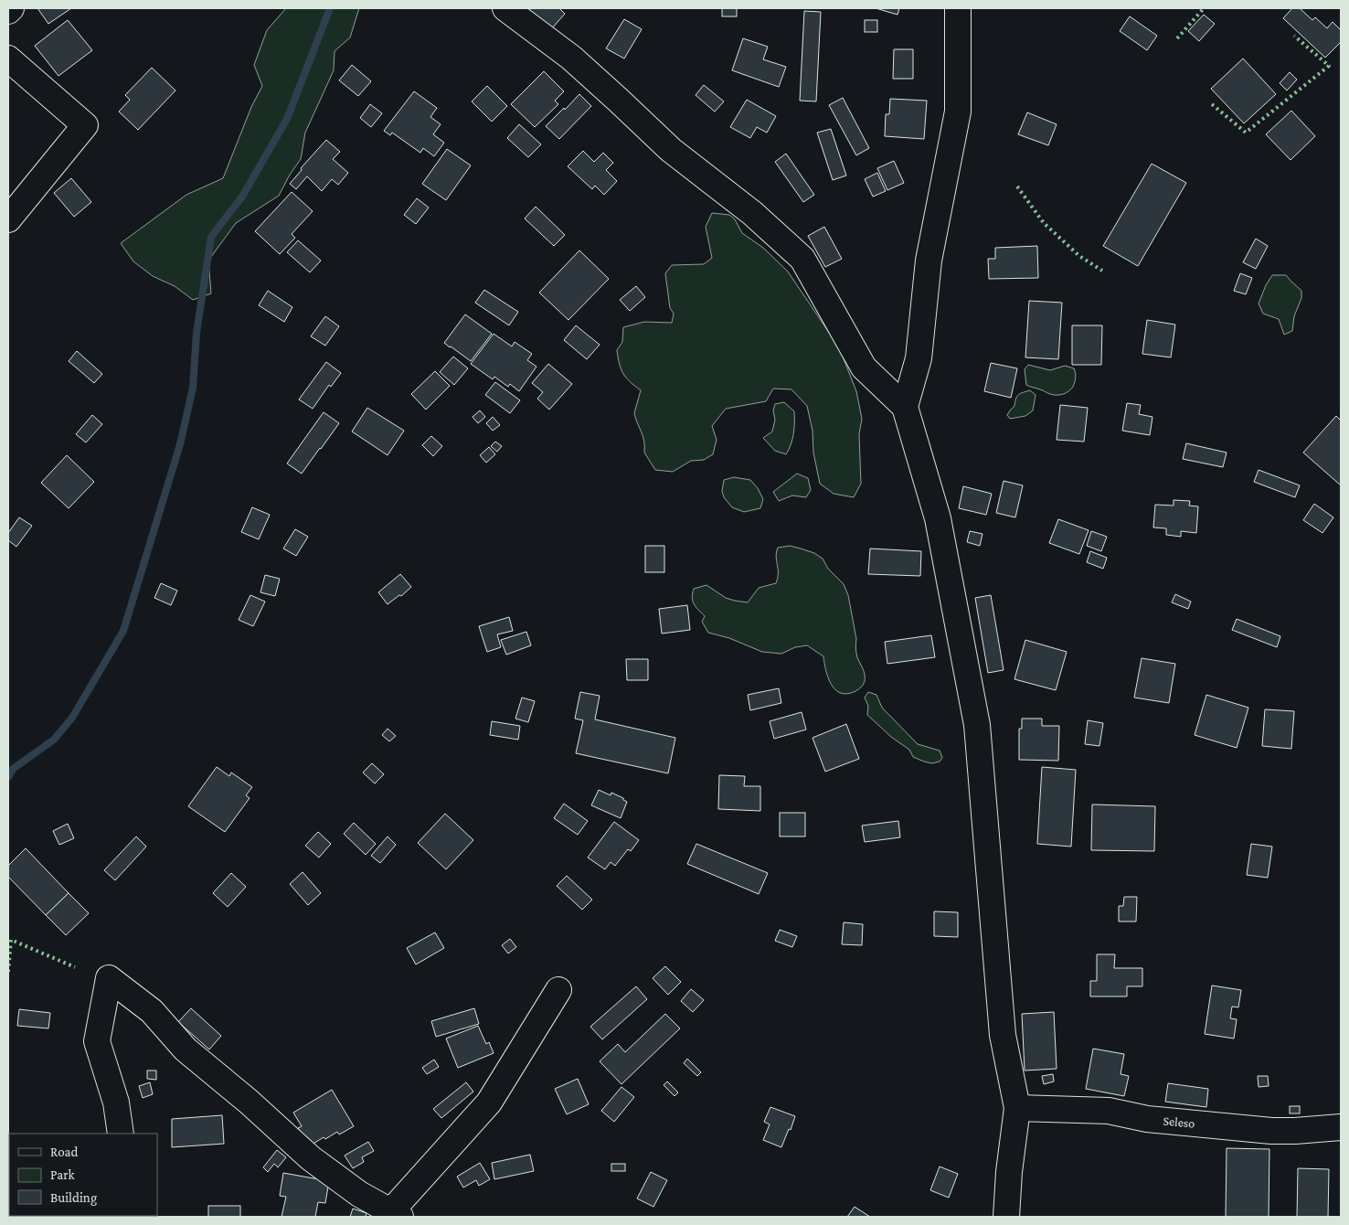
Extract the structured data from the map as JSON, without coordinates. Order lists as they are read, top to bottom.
{
  "streets": {
    "street": ["Seleso"]
  },
  "legend": ["Road", "Park", "Building"]
}
